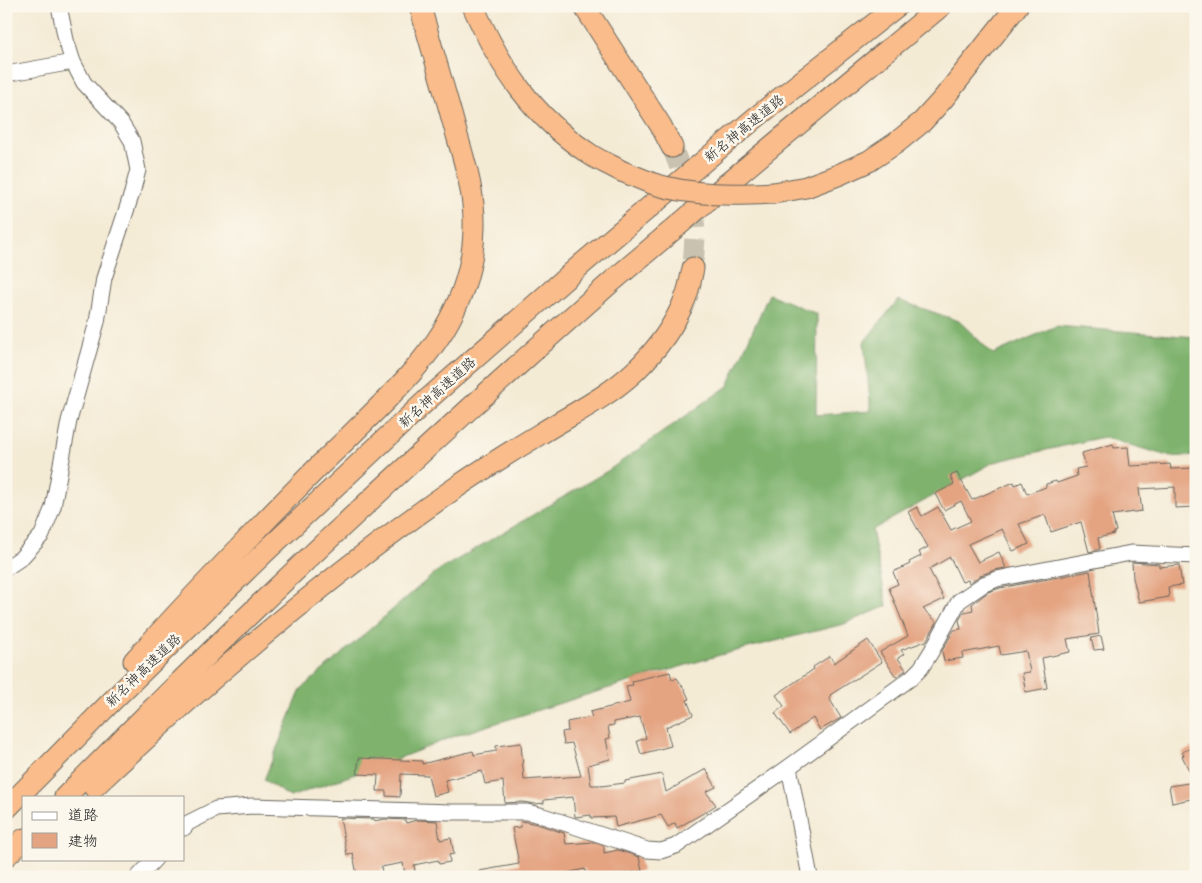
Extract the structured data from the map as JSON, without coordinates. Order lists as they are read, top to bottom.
{
  "streets": {
    "highway": ["新名神高速道路"]
  },
  "legend": ["道路", "建物"]
}
